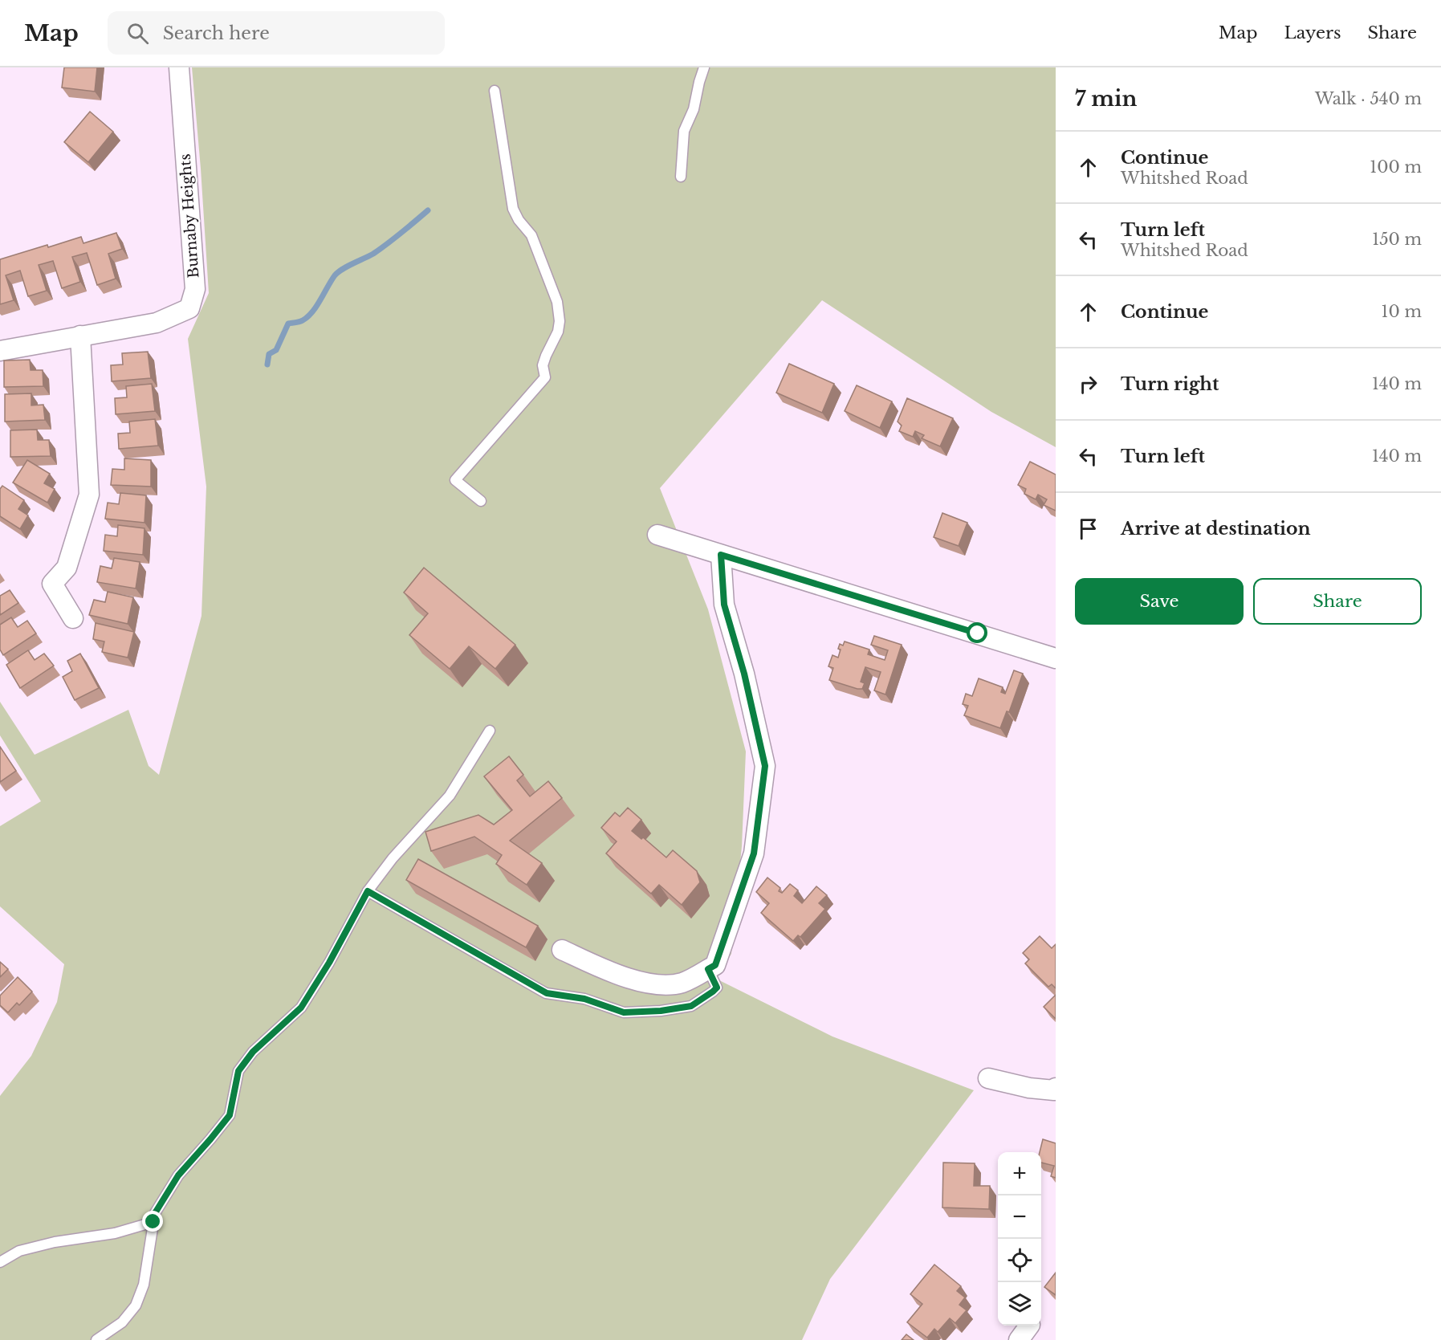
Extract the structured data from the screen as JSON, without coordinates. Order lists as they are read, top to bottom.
{
  "streets": {
    "street": ["Burnaby Heights"]
  },
  "page": {
    "header": "Map",
    "search": "Search here",
    "nav": ["Map", "Layers", "Share"],
    "heading": ["7 min", "Walk · 540 m"],
    "list": [
      ["Continue", "Whitshed Road", "100 m"],
      ["Turn left", "Whitshed Road", "150 m"],
      ["Continue", "10 m"],
      ["Turn right", "140 m"],
      ["Turn left", "140 m"],
      "Arrive at destination"
    ],
    "buttons": ["Save", "Share"],
    "map_buttons": ["+", "−"]
  }
}
